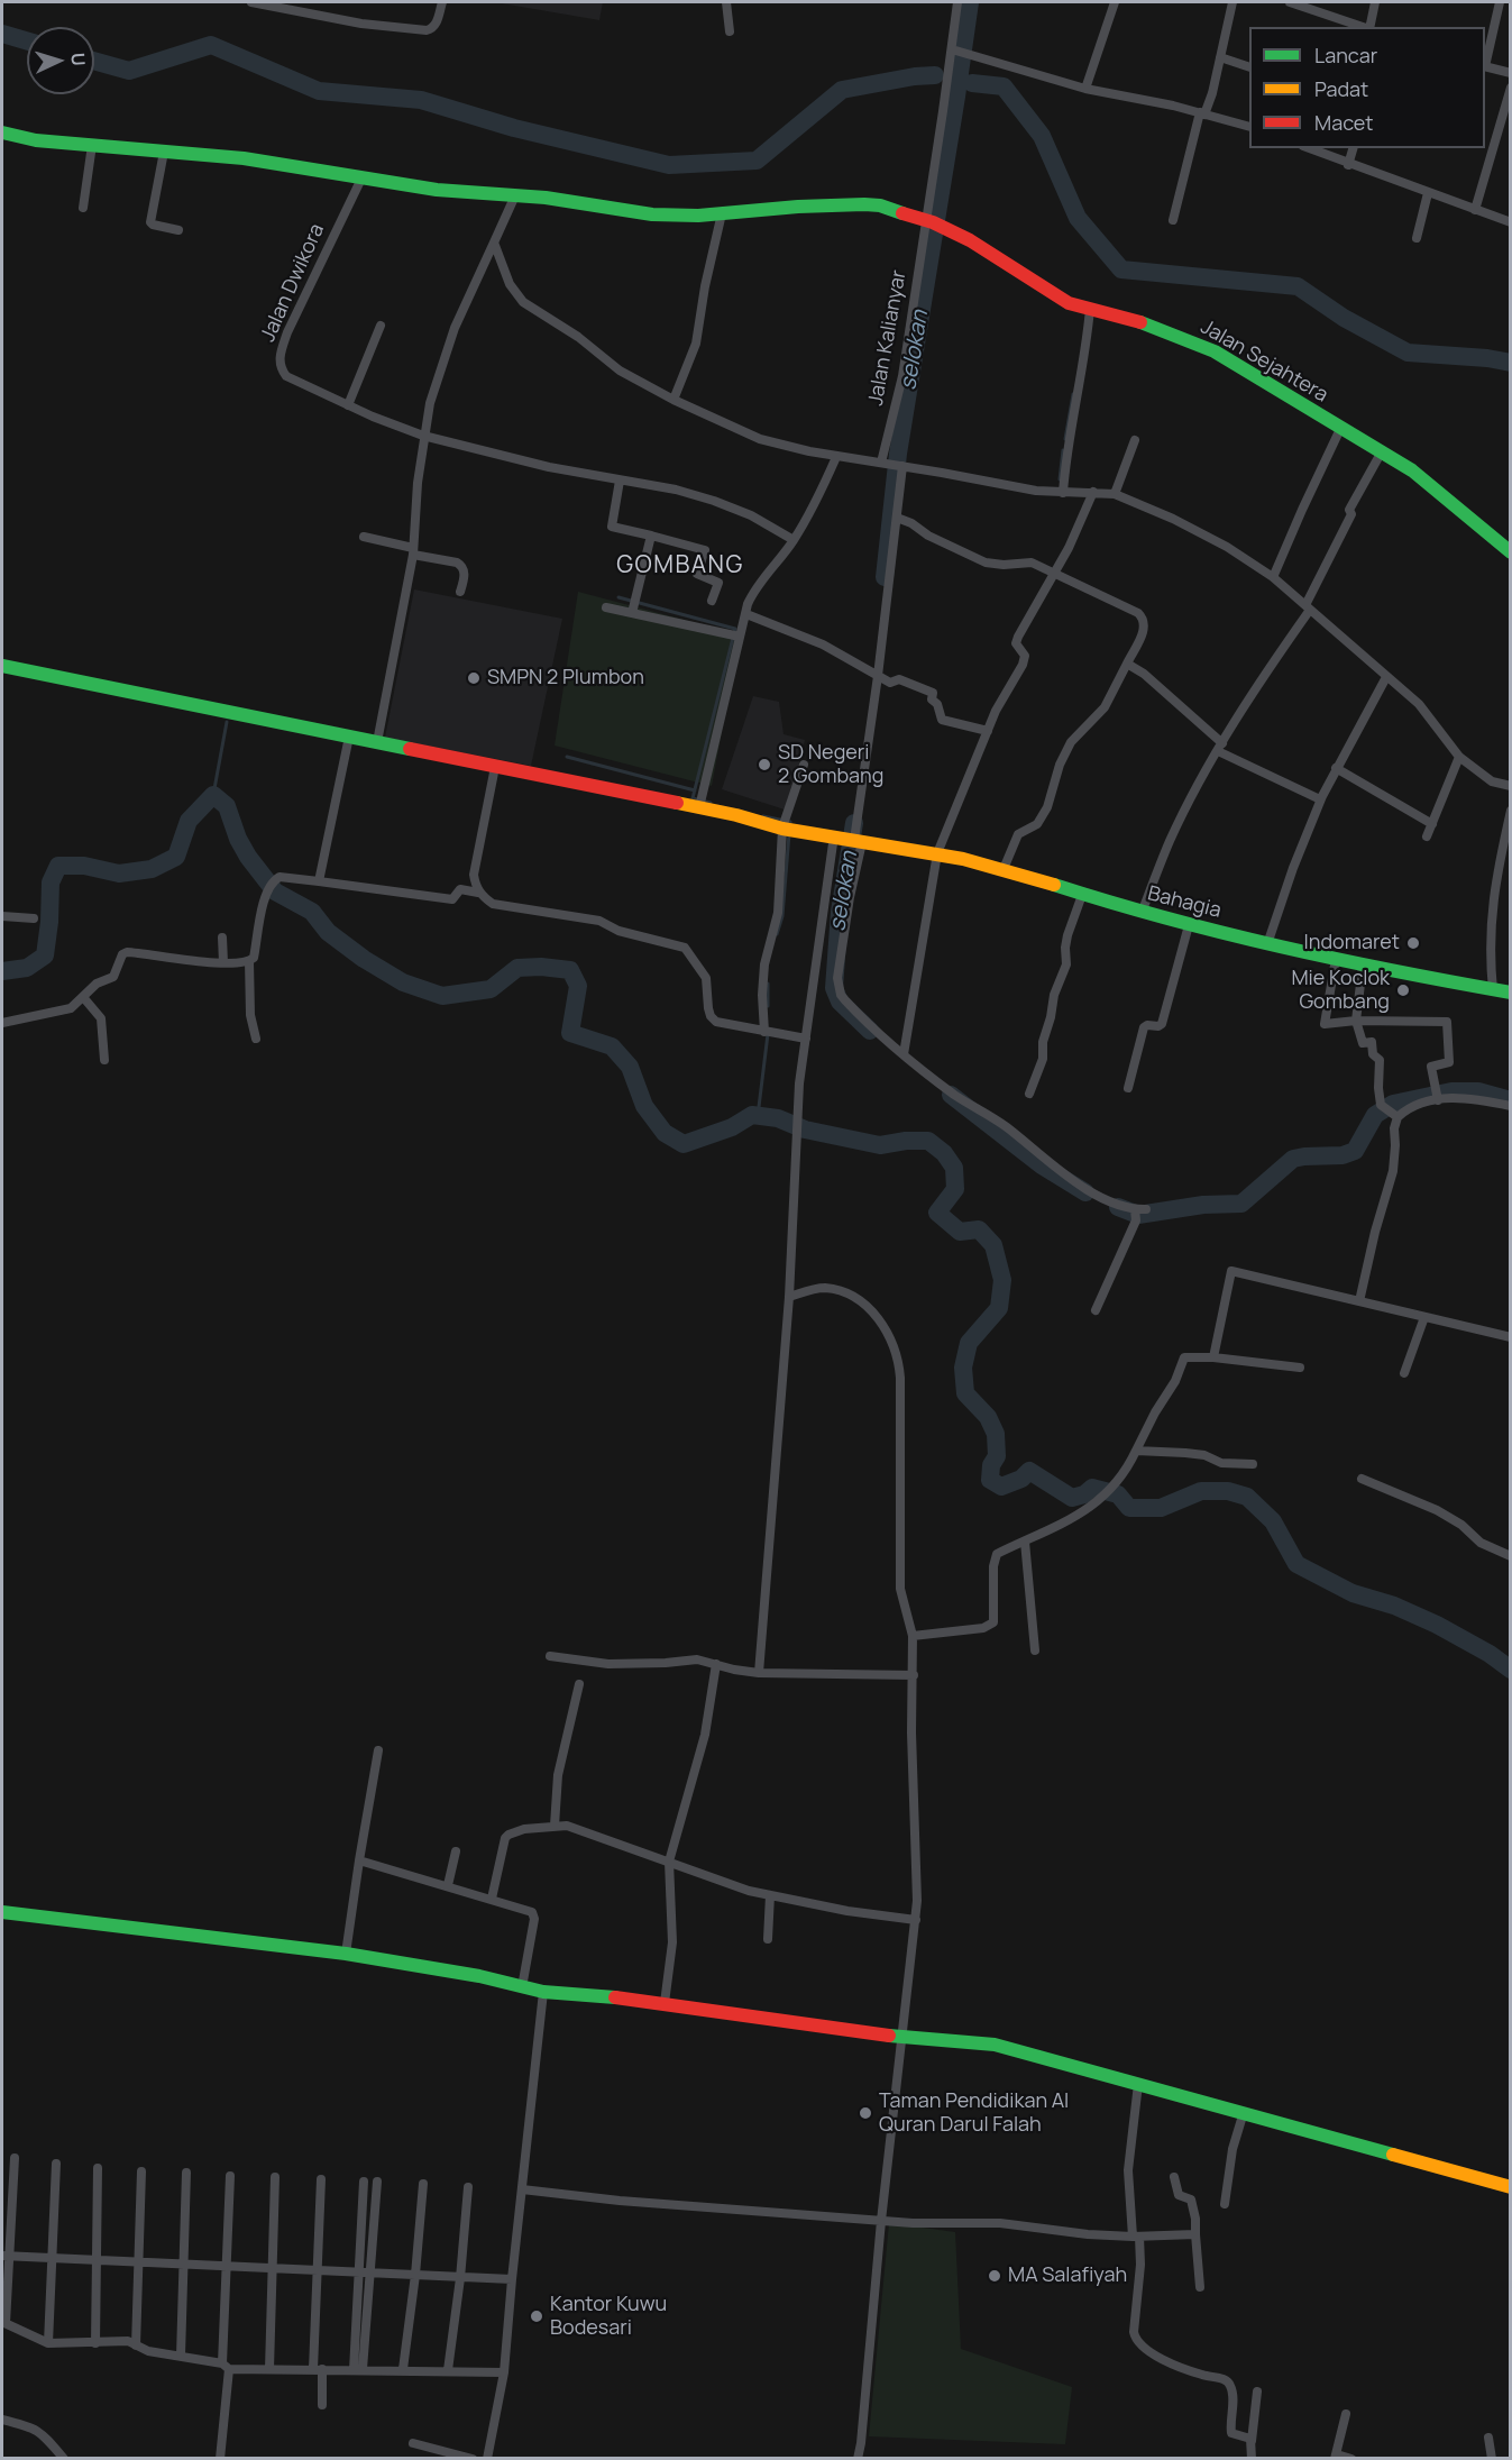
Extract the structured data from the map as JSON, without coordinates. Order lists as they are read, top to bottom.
{
  "streets": {
    "street": [
      "Jalan Dwikora",
      "Jalan Kalianyar",
      "Jalan Sejahtera",
      "Bahagia"
    ]
  },
  "crossings": [
    ["Jalan Dwikora", "Jalan Sejahtera"],
    ["Jalan Kalianyar", "Jalan Sejahtera"]
  ],
  "districts": ["GOMBANG"],
  "water": ["selokan"],
  "places": [
    "SMPN 2 Plumbon",
    "SD Negeri 2 Gombang",
    "Indomaret",
    "Mie Koclok Gombang",
    "Taman Pendidikan Al Quran Darul Falah",
    "MA Salafiyah",
    "Kantor Kuwu Bodesari"
  ],
  "legend": ["Lancar", "Padat", "Macet"],
  "north": "right"
}
